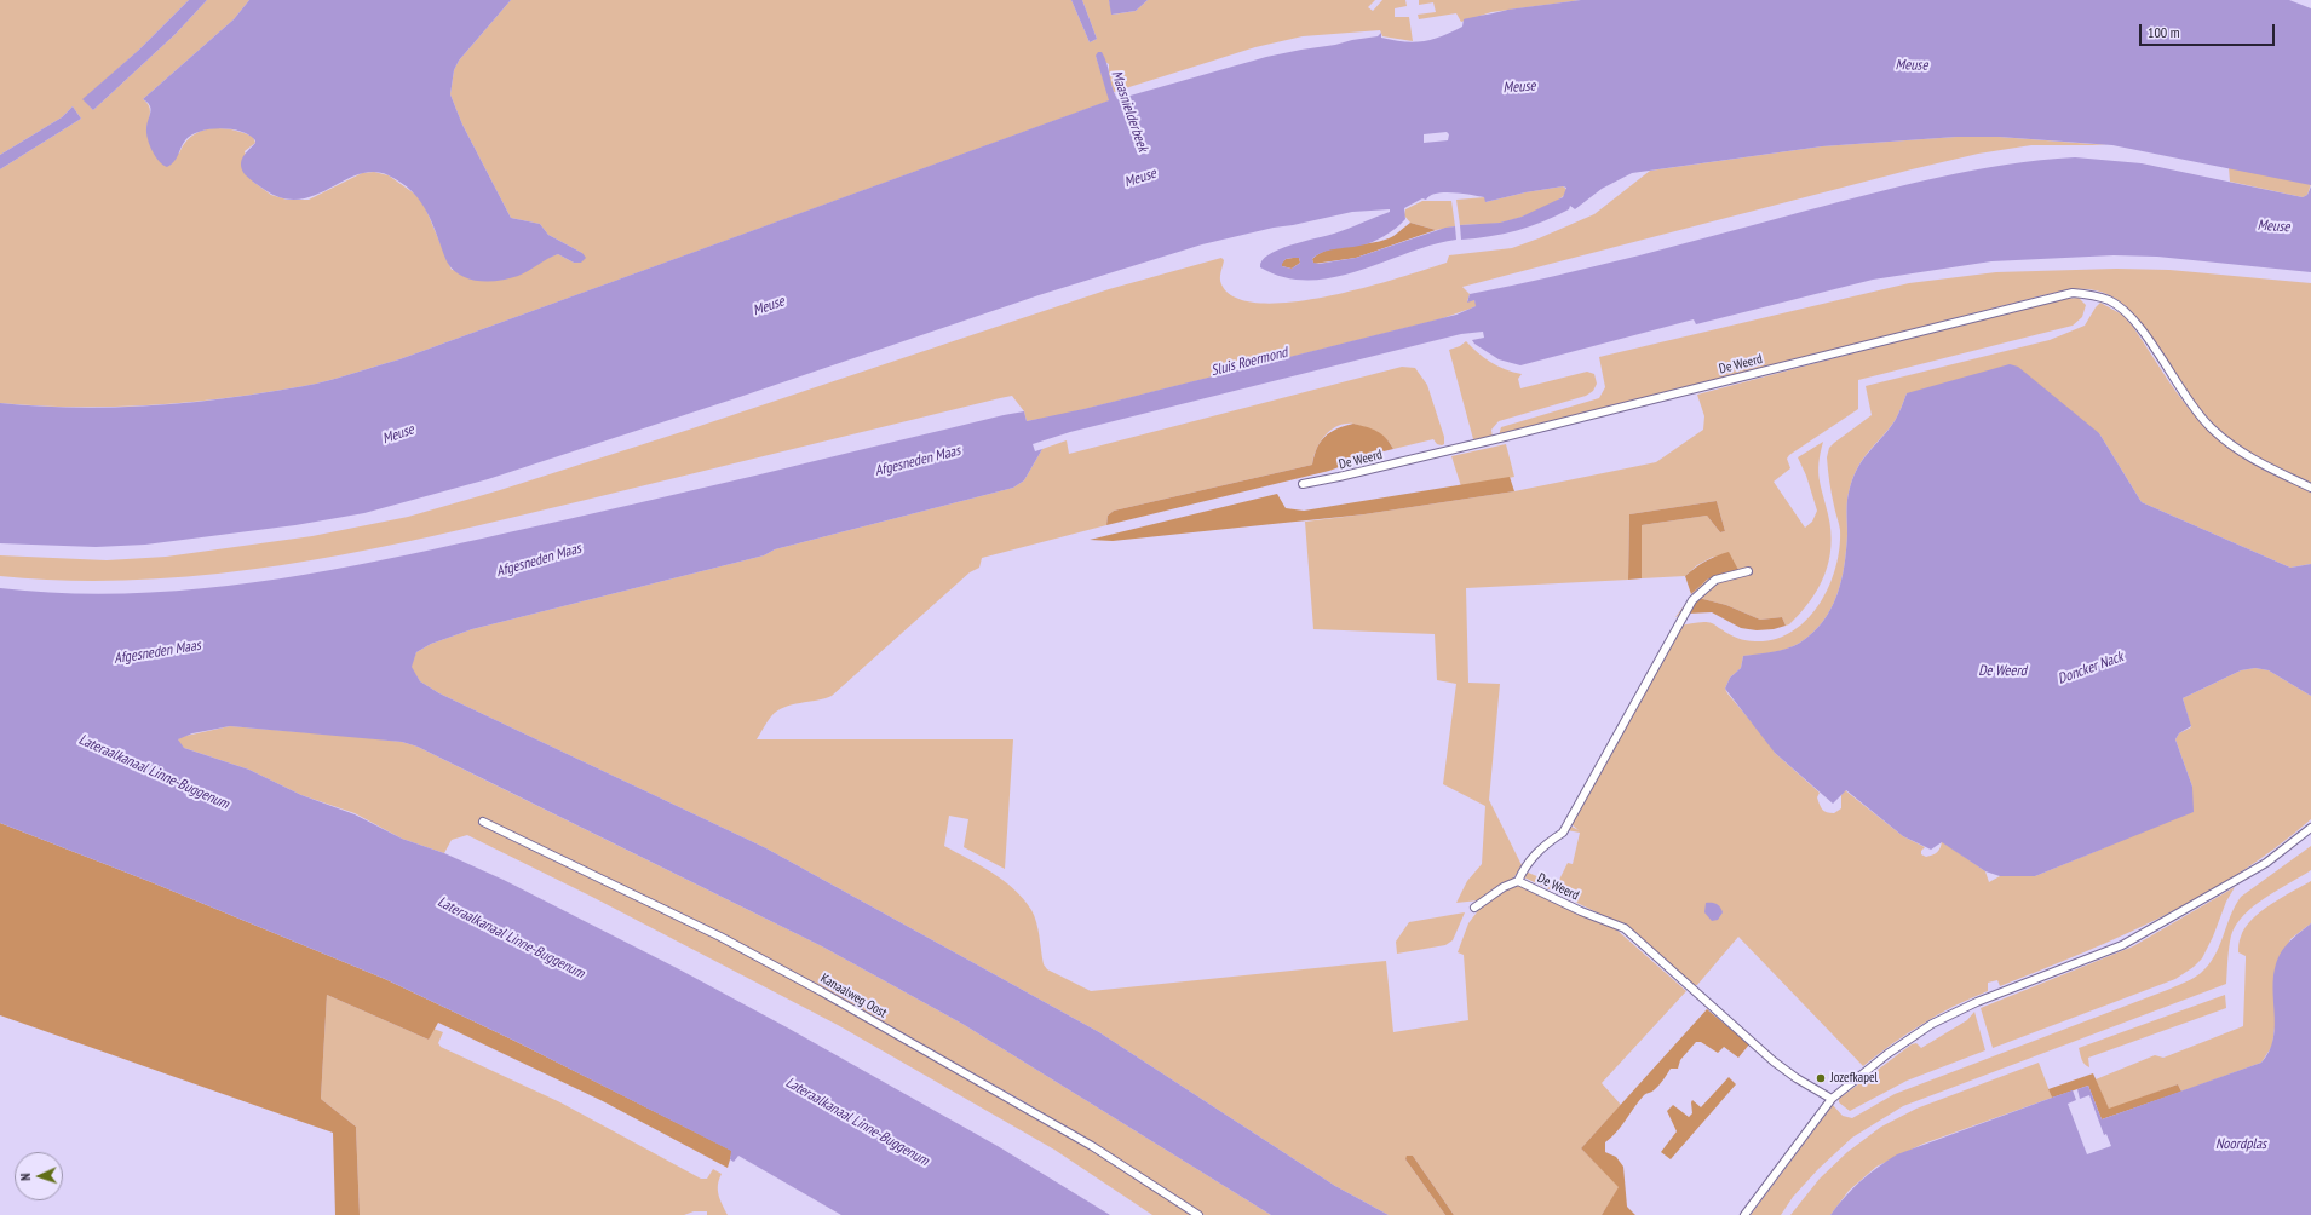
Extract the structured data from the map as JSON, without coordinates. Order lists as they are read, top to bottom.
{
  "streets": {
    "street": ["De Weerd", "Kanaalweg Oost"]
  },
  "water": [
    "Meuse",
    "Maasnielderbeek",
    "Sluis Roermond",
    "Afgesneden Maas",
    "Doncker Nack",
    "De Weerd",
    "Lateraalkanaal Linne-Buggenum",
    "Noordplas"
  ],
  "places": ["Jozefkapel"],
  "scale_bar": "100 m",
  "north": "left"
}
